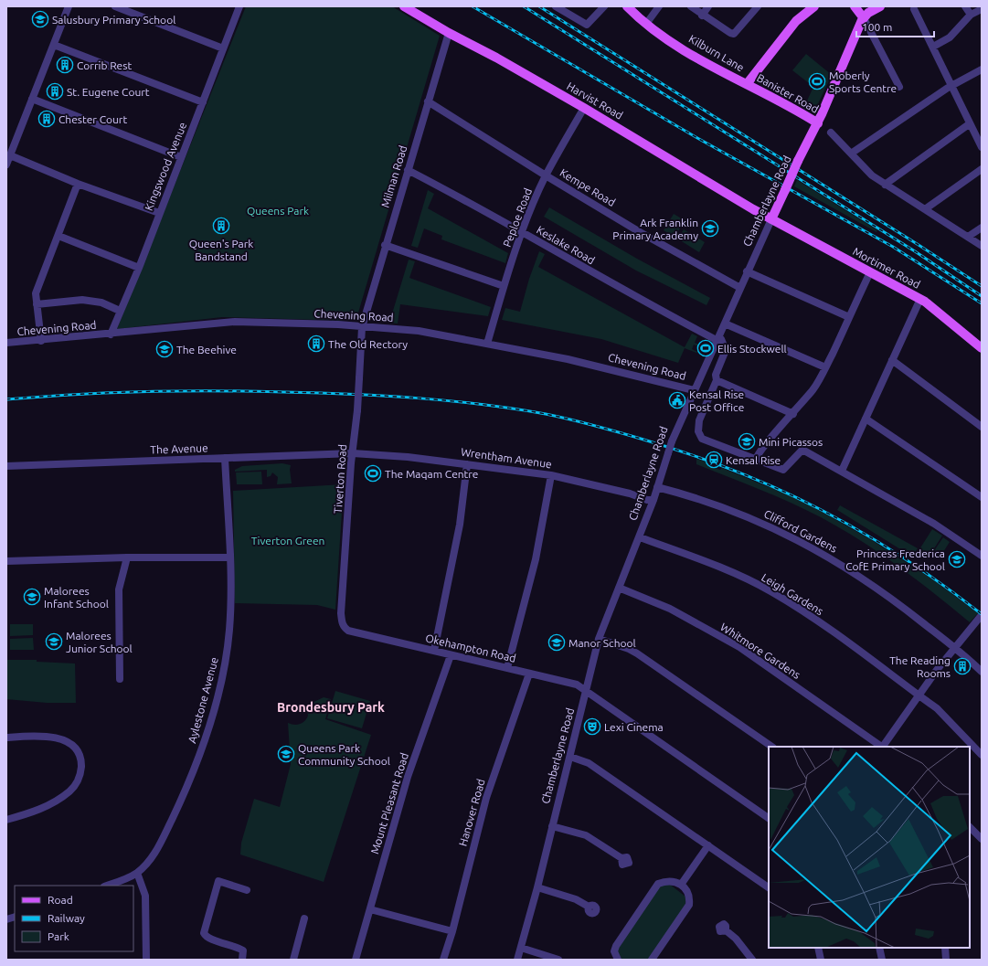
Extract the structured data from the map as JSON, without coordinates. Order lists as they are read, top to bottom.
{
  "streets": {
    "main road": [
      "Kilburn Lane",
      "Banister Road",
      "Harvist Road",
      "Chamberlayne Road",
      "Mortimer Road"
    ],
    "street": [
      "Kingswood Avenue",
      "Milman Road",
      "Kempe Road",
      "Peploe Road",
      "Keslake Road",
      "Chevening Road",
      "The Avenue",
      "Wrentham Avenue",
      "Tiverton Road",
      "Clifford Gardens",
      "Leigh Gardens",
      "Okehampton Road",
      "Whitmore Gardens",
      "Aylestone Avenue",
      "Mount Pleasant Road",
      "Hanover Road"
    ]
  },
  "crossings": [
    ["Kilburn Lane", "Banister Road"],
    ["Banister Road", "Chamberlayne Road"],
    ["Harvist Road", "Milman Road"],
    ["Harvist Road", "Chamberlayne Road"],
    ["Harvist Road", "Peploe Road"],
    ["Harvist Road", "Mortimer Road"],
    ["Kingswood Avenue", "Chevening Road"],
    ["Milman Road", "Kempe Road"],
    ["Milman Road", "Keslake Road"],
    ["Milman Road", "Chevening Road"],
    ["Milman Road", "Tiverton Road"],
    ["Kempe Road", "Chamberlayne Road"],
    ["Kempe Road", "Peploe Road"],
    ["Chamberlayne Road", "Keslake Road"],
    ["Chamberlayne Road", "Mortimer Road"],
    ["Chamberlayne Road", "Chevening Road"],
    ["Chamberlayne Road", "Wrentham Avenue"],
    ["Chamberlayne Road", "Clifford Gardens"],
    ["Chamberlayne Road", "Leigh Gardens"],
    ["Chamberlayne Road", "Okehampton Road"],
    ["Chamberlayne Road", "Whitmore Gardens"],
    ["Peploe Road", "Keslake Road"],
    ["Peploe Road", "Chevening Road"],
    ["Chevening Road", "Tiverton Road"],
    ["The Avenue", "Wrentham Avenue"],
    ["The Avenue", "Tiverton Road"],
    ["The Avenue", "Aylestone Avenue"],
    ["Wrentham Avenue", "Tiverton Road"],
    ["Tiverton Road", "Okehampton Road"],
    ["Okehampton Road", "Mount Pleasant Road"],
    ["Okehampton Road", "Hanover Road"]
  ],
  "districts": ["Brondesbury Park"],
  "parks": ["Queens Park", "Tiverton Green"],
  "places": {
    "school or university": [
      "Salusbury Primary School",
      "Ark Franklin Primary Academy",
      "The Beehive",
      "Mini Picassos",
      "Princess Frederica CofE Primary School",
      "Malorees Infant School",
      "Malorees Junior School",
      "Manor School",
      "Queens Park Community School"
    ],
    "building": [
      "Corrib Rest",
      "St. Eugene Court",
      "Chester Court",
      "Queen's Park Bandstand",
      "The Old Rectory",
      "The Reading Rooms"
    ],
    "sports": ["Moberly Sports Centre", "Ellis Stockwell", "The Maqam Centre"],
    "public building": ["Kensal Rise Post Office"],
    "station": ["Kensal Rise"],
    "theatre": ["Lexi Cinema"]
  },
  "legend": ["Road", "Railway", "Park"],
  "scale_bar": "100 m"
}
